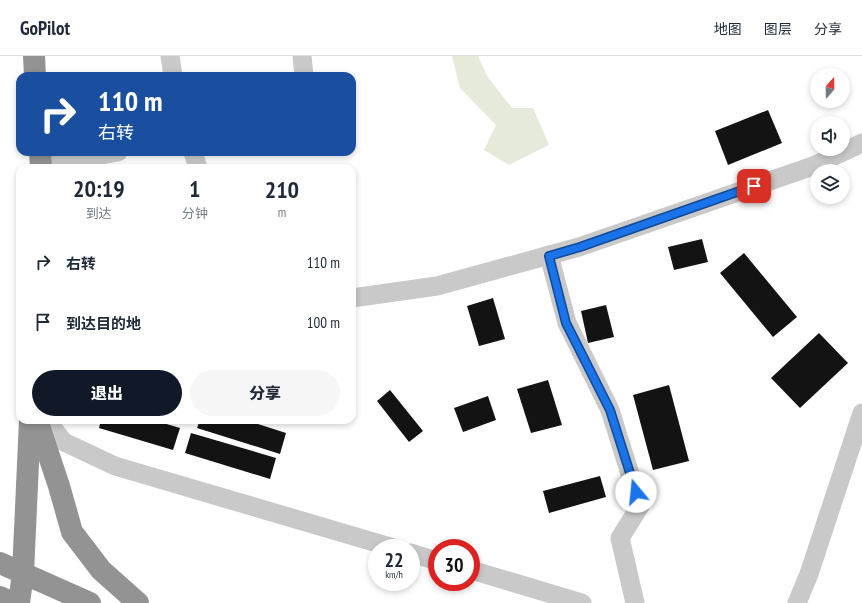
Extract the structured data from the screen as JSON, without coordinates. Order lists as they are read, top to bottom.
{
  "north": "top",
  "page": {
    "header": "GoPilot",
    "nav": ["地图", "图层", "分享"],
    "turn": ["110 m", "右转"],
    "eta": [
      "20:19",
      "到达",
      "1",
      "分钟",
      "210",
      "m"
    ],
    "list": [
      {
        "name": "右转",
        "value": "110 m"
      },
      {
        "name": "到达目的地",
        "value": "100 m"
      }
    ],
    "buttons": ["退出", "分享"],
    "speed": "22 km/h",
    "limit": "30"
  }
}
